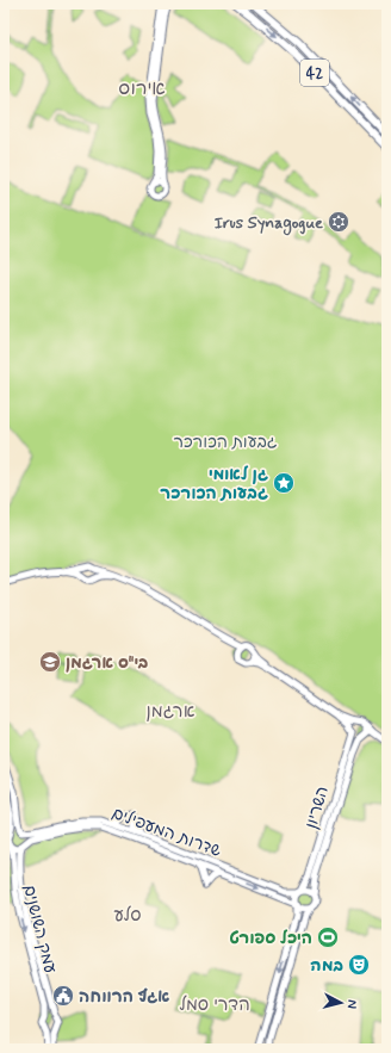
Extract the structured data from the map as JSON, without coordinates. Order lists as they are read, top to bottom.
{
  "streets": {
    "highway": ["42"],
    "street": ["השריון", "שדרות המעפילים", "עמק השושנים"]
  },
  "crossings": [
    ["השריון", "שדרות המעפילים"],
    ["שדרות המעפילים", "עמק השושנים"]
  ],
  "districts": [
    "אירוס",
    "ארגמן",
    "סלע",
    "הדרי סמל"
  ],
  "parks": ["גבעות הכורכר"],
  "places": {
    "synagogue": ["Irus Synagogue"],
    "place": ["גן לאומי גבעות הכורכר"],
    "school or university": ["בי\"ס ארגמן"],
    "sports": ["היכל ספורט"],
    "theatre": ["במה"],
    "public building": ["אגף הרווחה"]
  },
  "north": "right"
}
